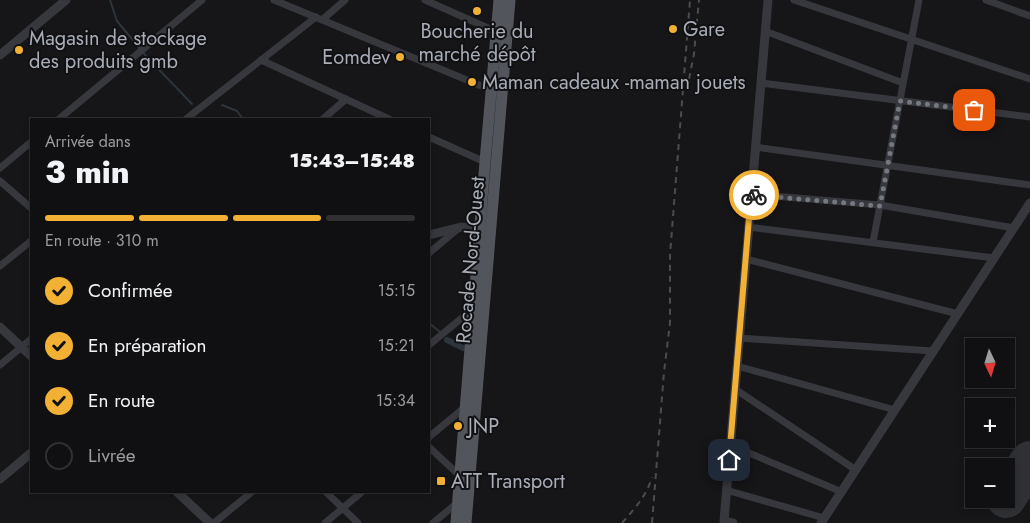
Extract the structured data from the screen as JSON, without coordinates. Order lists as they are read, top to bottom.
{
  "streets": {
    "main road": ["Rocade Nord-Ouest"]
  },
  "places": {
    "other": [
      "Boucherie du marché dépôt",
      "Gare",
      "Magasin de stockage des produits gmb",
      "Eomdev",
      "Maman cadeaux -maman jouets",
      "JNP"
    ],
    "transit": ["ATT Transport"]
  },
  "north": "bottom",
  "page": {
    "heading": ["3 min", "Arrivée dans", "15:43–15:48"],
    "bar": "En route · 310 m",
    "list": [
      ["Confirmée", "15:15"],
      ["En préparation", "15:21"],
      ["En route", "15:34"],
      "Livrée"
    ],
    "map_buttons": ["+", "−"]
  }
}
